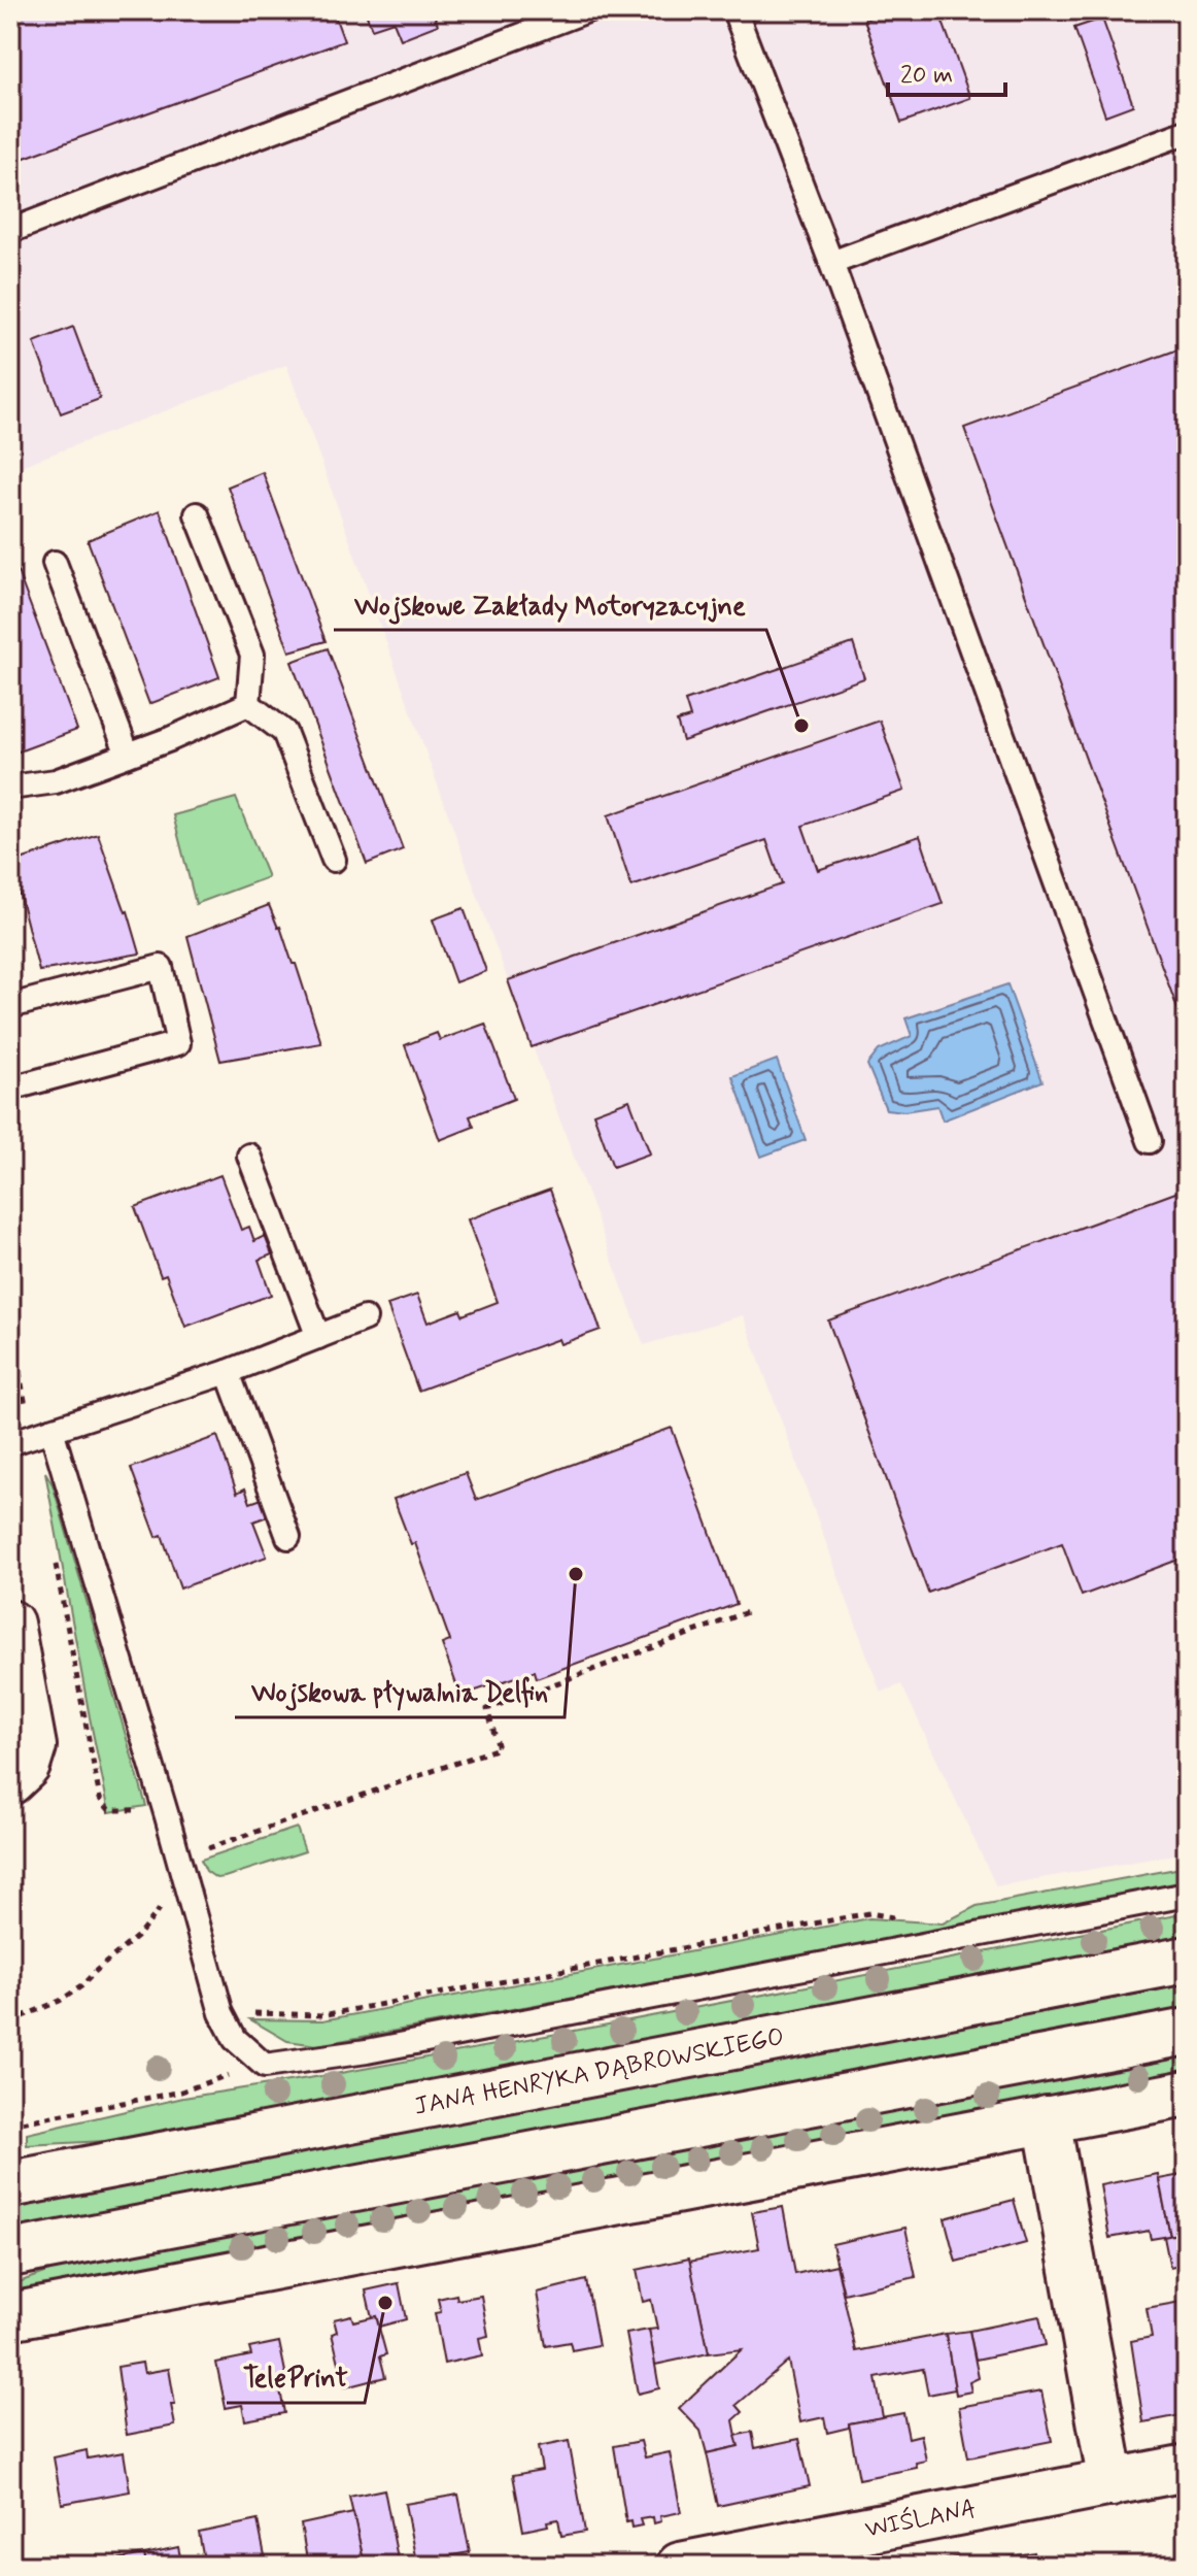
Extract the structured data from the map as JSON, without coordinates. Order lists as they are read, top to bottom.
{
  "streets": {
    "main road": ["JANA HENRYKA DĄBROWSKIEGO", "WIŚLANA"]
  },
  "places": ["Wojskowe Zakłady Motoryzacyjne", "Wojskowa pływalnia Delfin", "TelePrint"],
  "scale_bar": "20 m"
}
